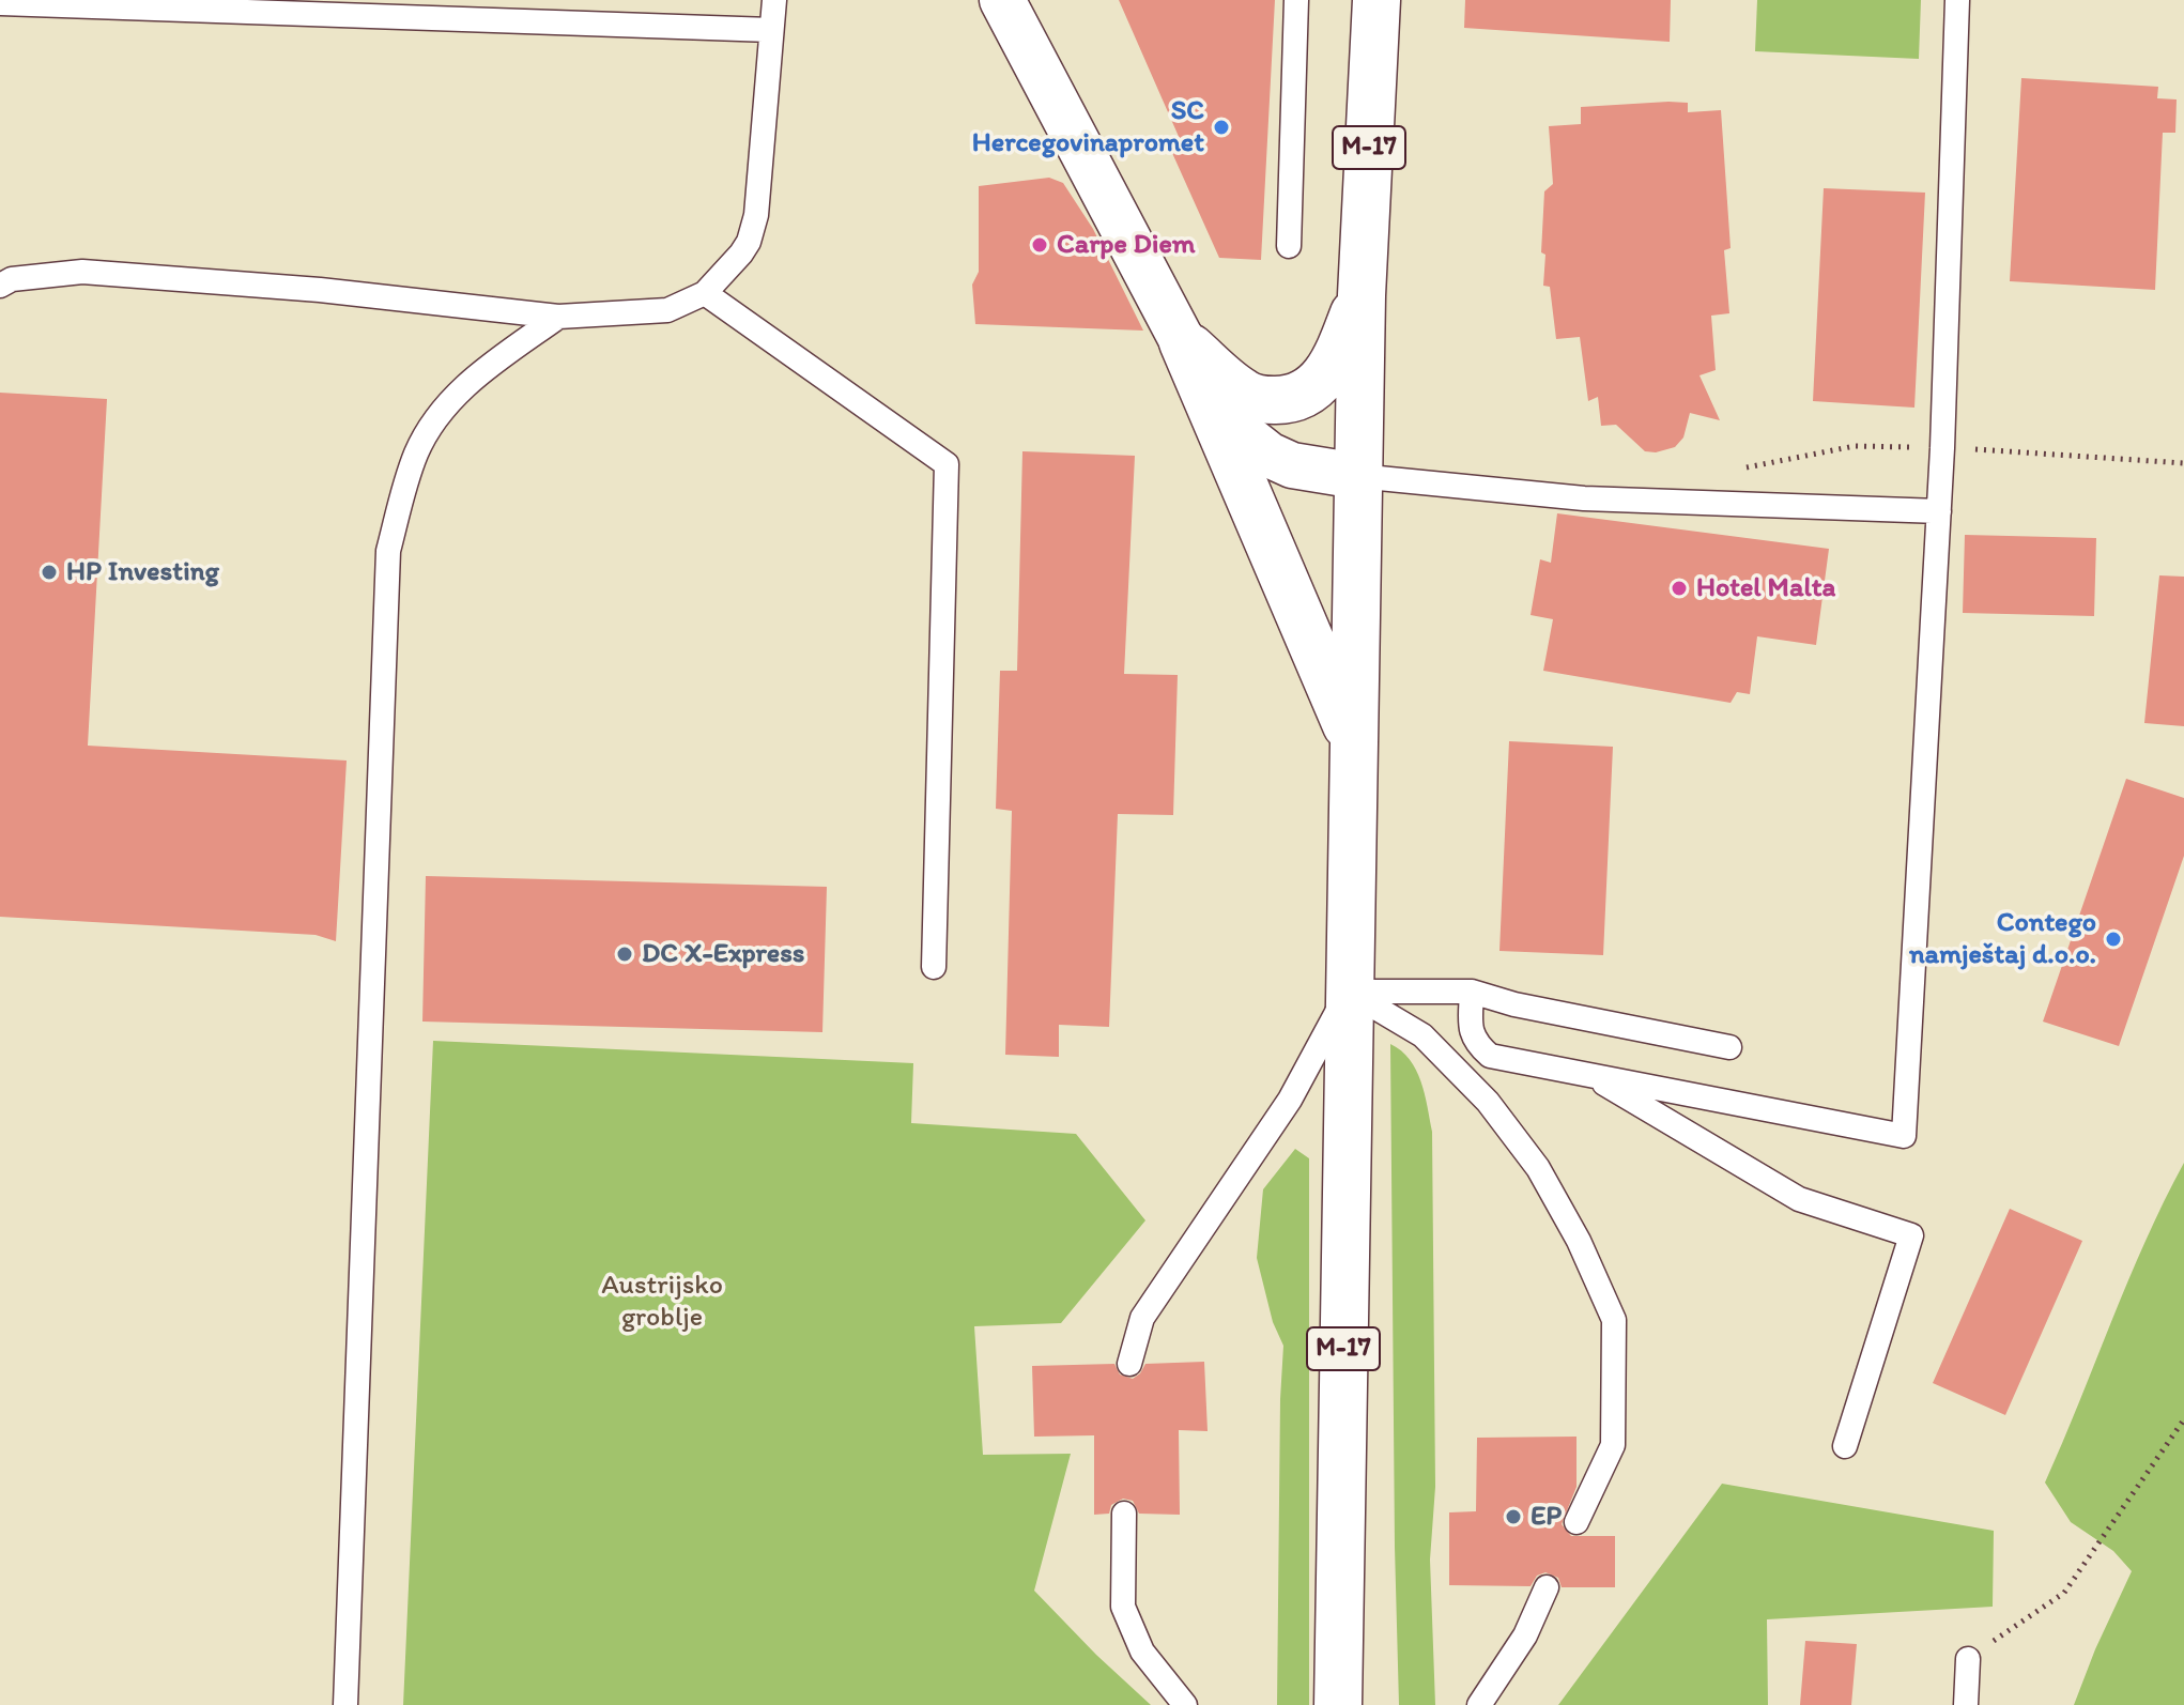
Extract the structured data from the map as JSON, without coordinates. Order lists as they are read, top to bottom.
{
  "streets": {
    "main road": ["M-17"]
  },
  "parks": ["Austrijsko groblje"],
  "places": [
    "SC Hercegovinapromet",
    "Carpe Diem",
    "HP Investing",
    "Hotel Malta",
    "Contego namještaj d.o.o.",
    "DC X-Express",
    "EP"
  ]
}
